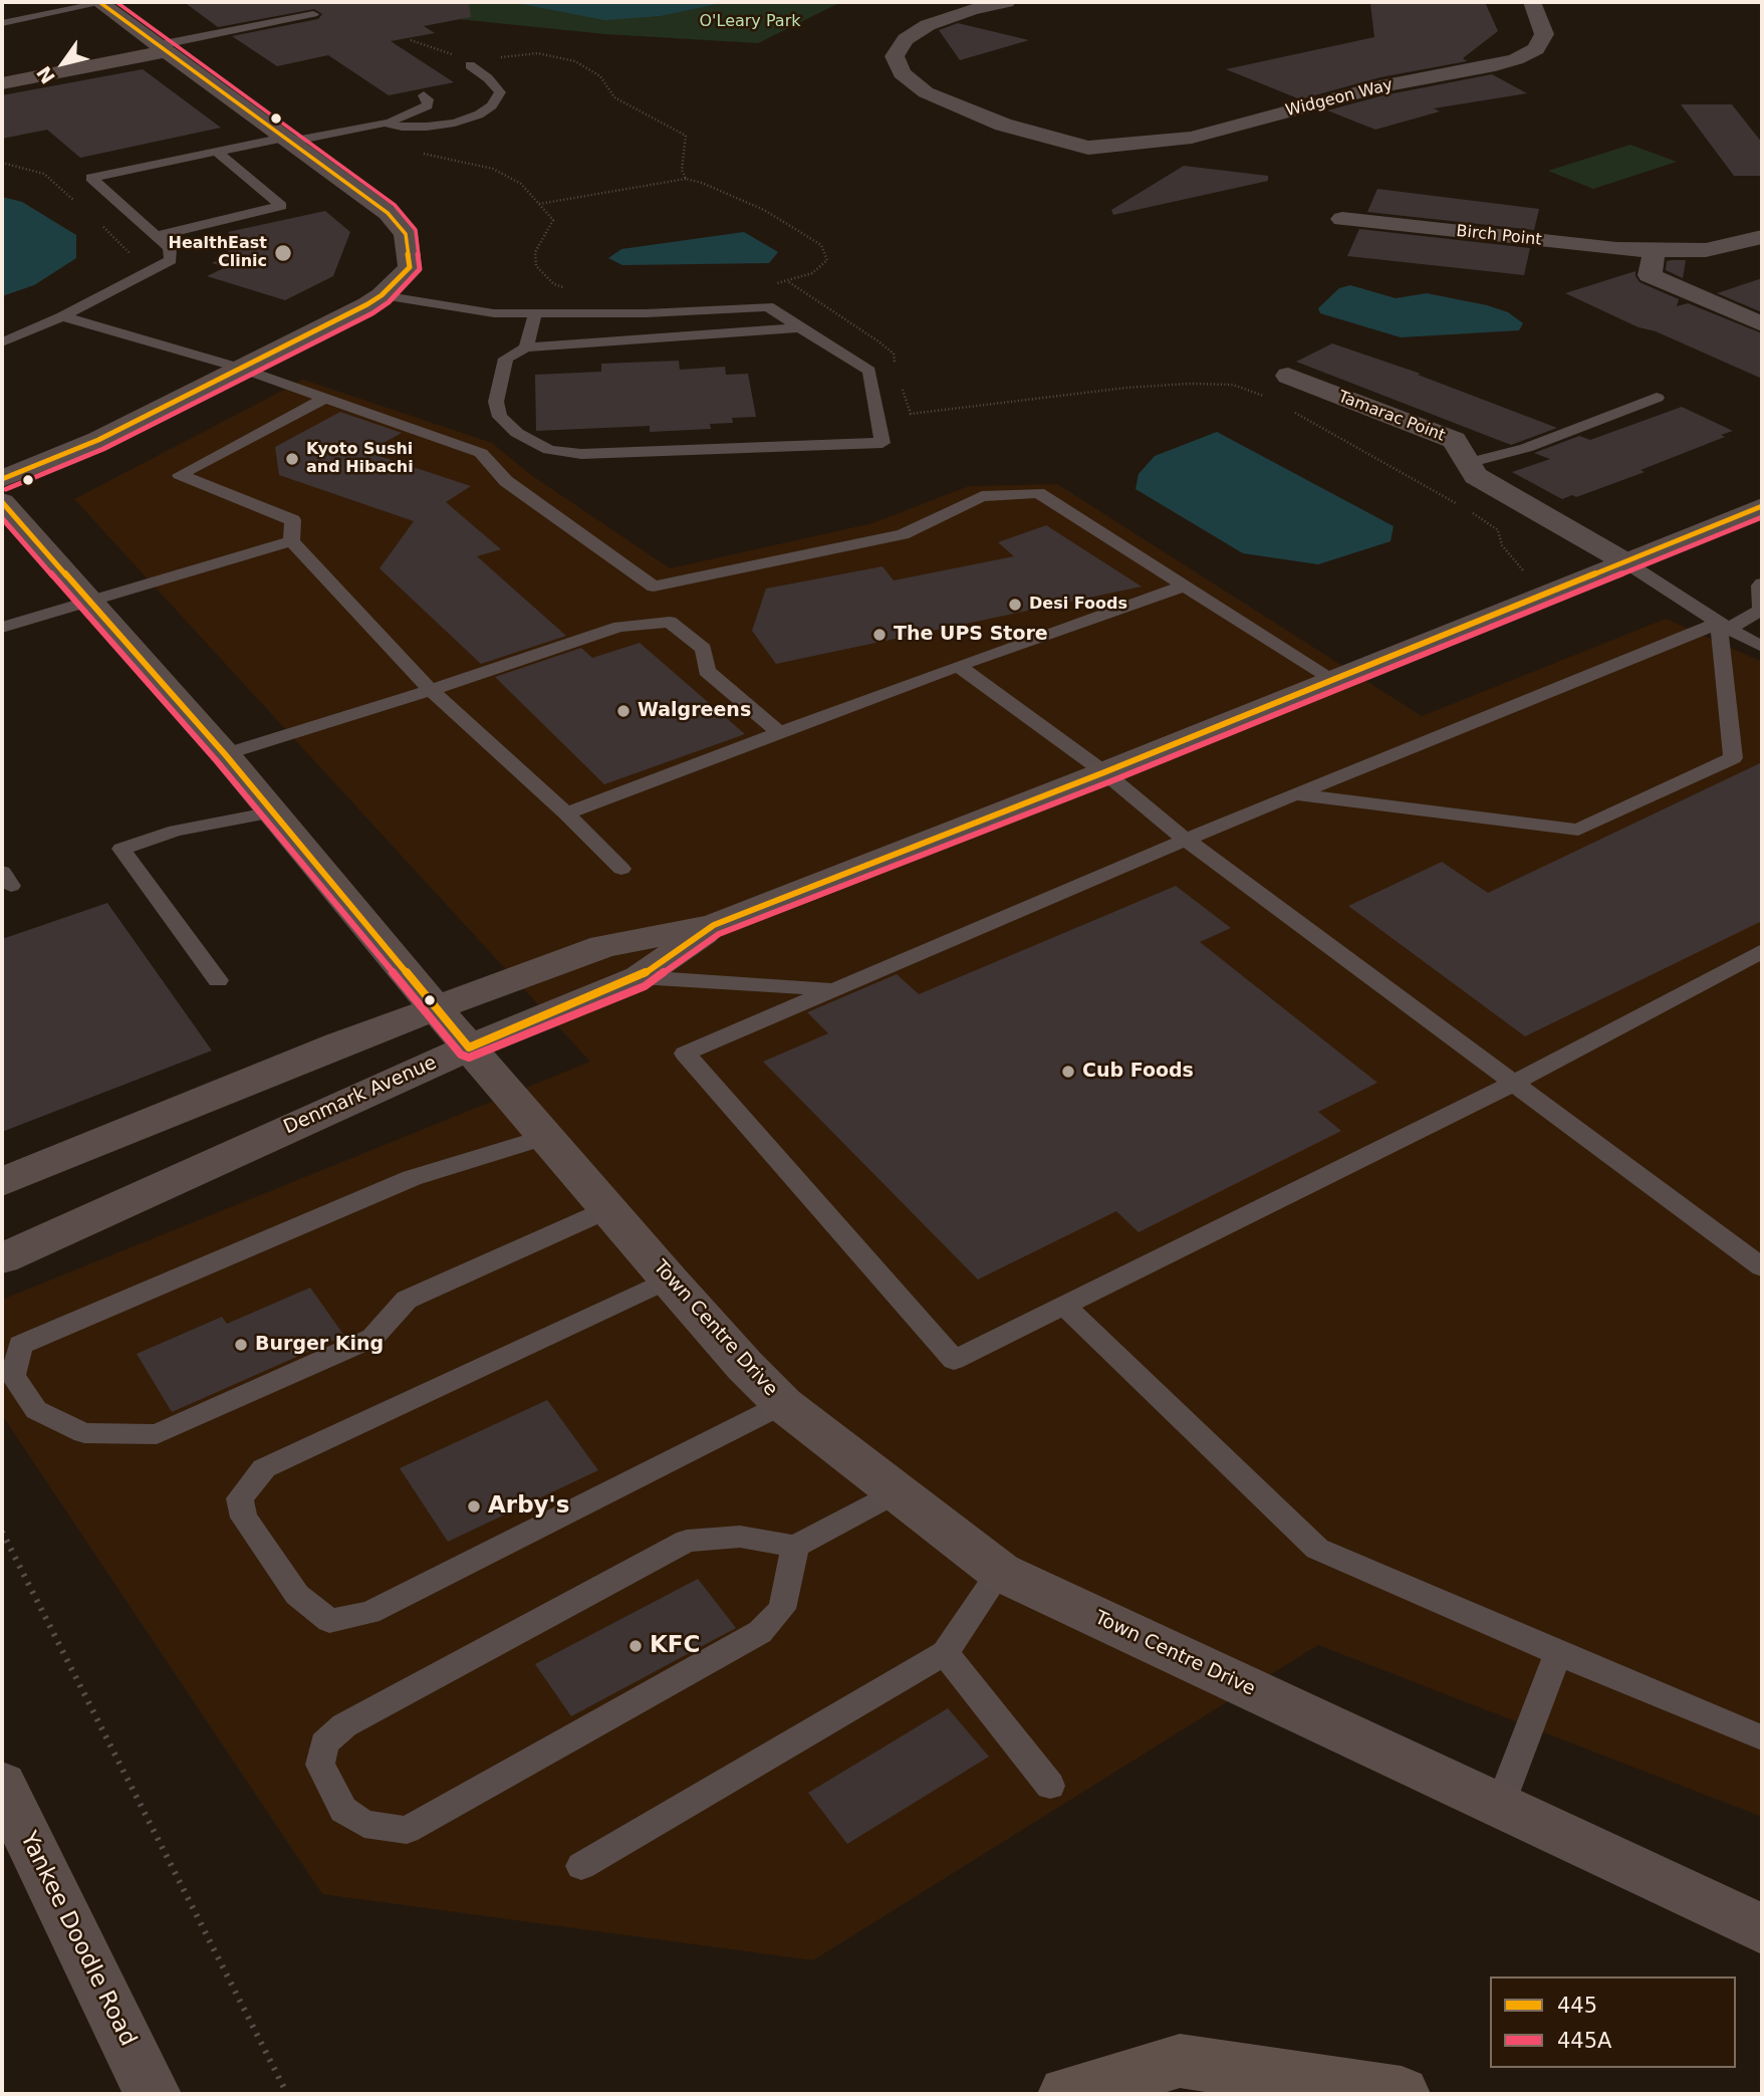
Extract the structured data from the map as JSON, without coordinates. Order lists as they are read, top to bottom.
{
  "streets": {
    "street": [
      "Widgeon Way",
      "Birch Point",
      "Tamarac Point",
      "Denmark Avenue",
      "Town Centre Drive",
      "Yankee Doodle Road"
    ]
  },
  "crossings": [
    ["Tamarac Point", "Denmark Avenue"],
    ["Denmark Avenue", "Town Centre Drive"]
  ],
  "parks": ["O'Leary Park"],
  "places": [
    "HealthEast Clinic",
    "Kyoto Sushi and Hibachi",
    "Desi Foods",
    "The UPS Store",
    "Walgreens",
    "Cub Foods",
    "Burger King",
    "Arby's",
    "KFC"
  ],
  "lines": ["transit line 445", "transit line 445A"],
  "legend": ["445", "445A"],
  "north": "bottom left"
}
